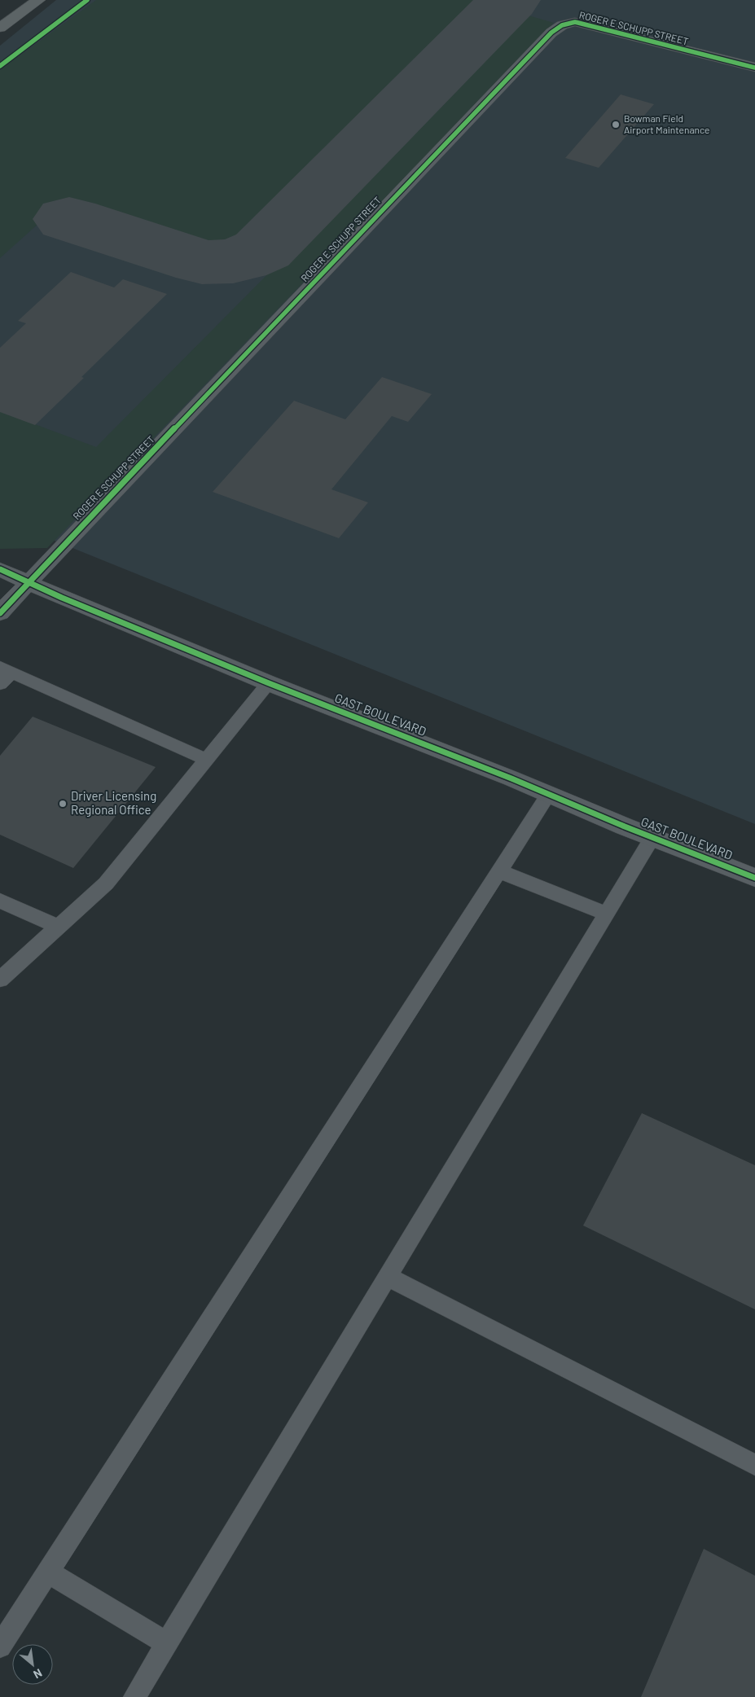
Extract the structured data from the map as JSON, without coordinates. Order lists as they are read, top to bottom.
{
  "streets": {
    "street": ["ROGER E SCHUPP STREET", "GAST BOULEVARD"]
  },
  "crossings": [
    ["ROGER E SCHUPP STREET", "GAST BOULEVARD"]
  ],
  "places": ["Bowman Field Airport Maintenance", "Driver Licensing Regional Office"],
  "north": "bottom right"
}
